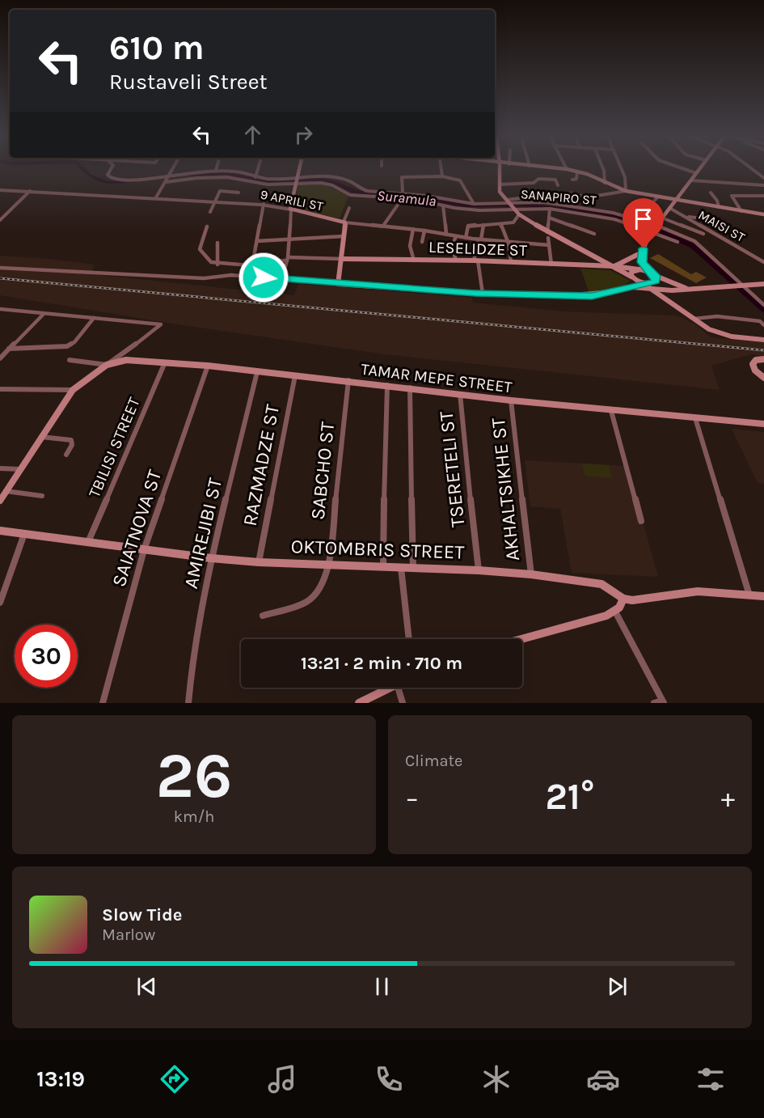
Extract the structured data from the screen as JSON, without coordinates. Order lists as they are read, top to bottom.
{
  "streets": {
    "street": [
      "SANAPIRO ST",
      "9 APRILI ST",
      "MAISI ST",
      "LESELIDZE ST",
      "TAMAR MEPE STREET",
      "TBILISI STREET",
      "RAZMADZE ST",
      "TSERETELI ST",
      "SABCHO ST",
      "AKHALTSIKHE ST",
      "SAIATNOVA ST",
      "AMIREJIBI ST",
      "OKTOMBRIS STREET"
    ]
  },
  "crossings": [
    ["TAMAR MEPE STREET", "TBILISI STREET"],
    ["TAMAR MEPE STREET", "RAZMADZE ST"],
    ["TAMAR MEPE STREET", "TSERETELI ST"],
    ["TAMAR MEPE STREET", "SABCHO ST"],
    ["TAMAR MEPE STREET", "AKHALTSIKHE ST"],
    ["TAMAR MEPE STREET", "SAIATNOVA ST"],
    ["TAMAR MEPE STREET", "AMIREJIBI ST"],
    ["TBILISI STREET", "OKTOMBRIS STREET"],
    ["RAZMADZE ST", "OKTOMBRIS STREET"],
    ["TSERETELI ST", "OKTOMBRIS STREET"],
    ["SABCHO ST", "OKTOMBRIS STREET"],
    ["AKHALTSIKHE ST", "OKTOMBRIS STREET"],
    ["SAIATNOVA ST", "OKTOMBRIS STREET"],
    ["AMIREJIBI ST", "OKTOMBRIS STREET"]
  ],
  "water": ["Suramula"],
  "page": {
    "turn": ["610 m", "Rustaveli Street"],
    "limit": "30",
    "trip": "13:21 · 2 min · 710 m",
    "tile": [
      ["26", "km/h"],
      "Climate"
    ],
    "heat": ["−", "21°", "+"],
    "song": ["Slow Tide", "Marlow"],
    "tabs": "13:19"
  }
}
